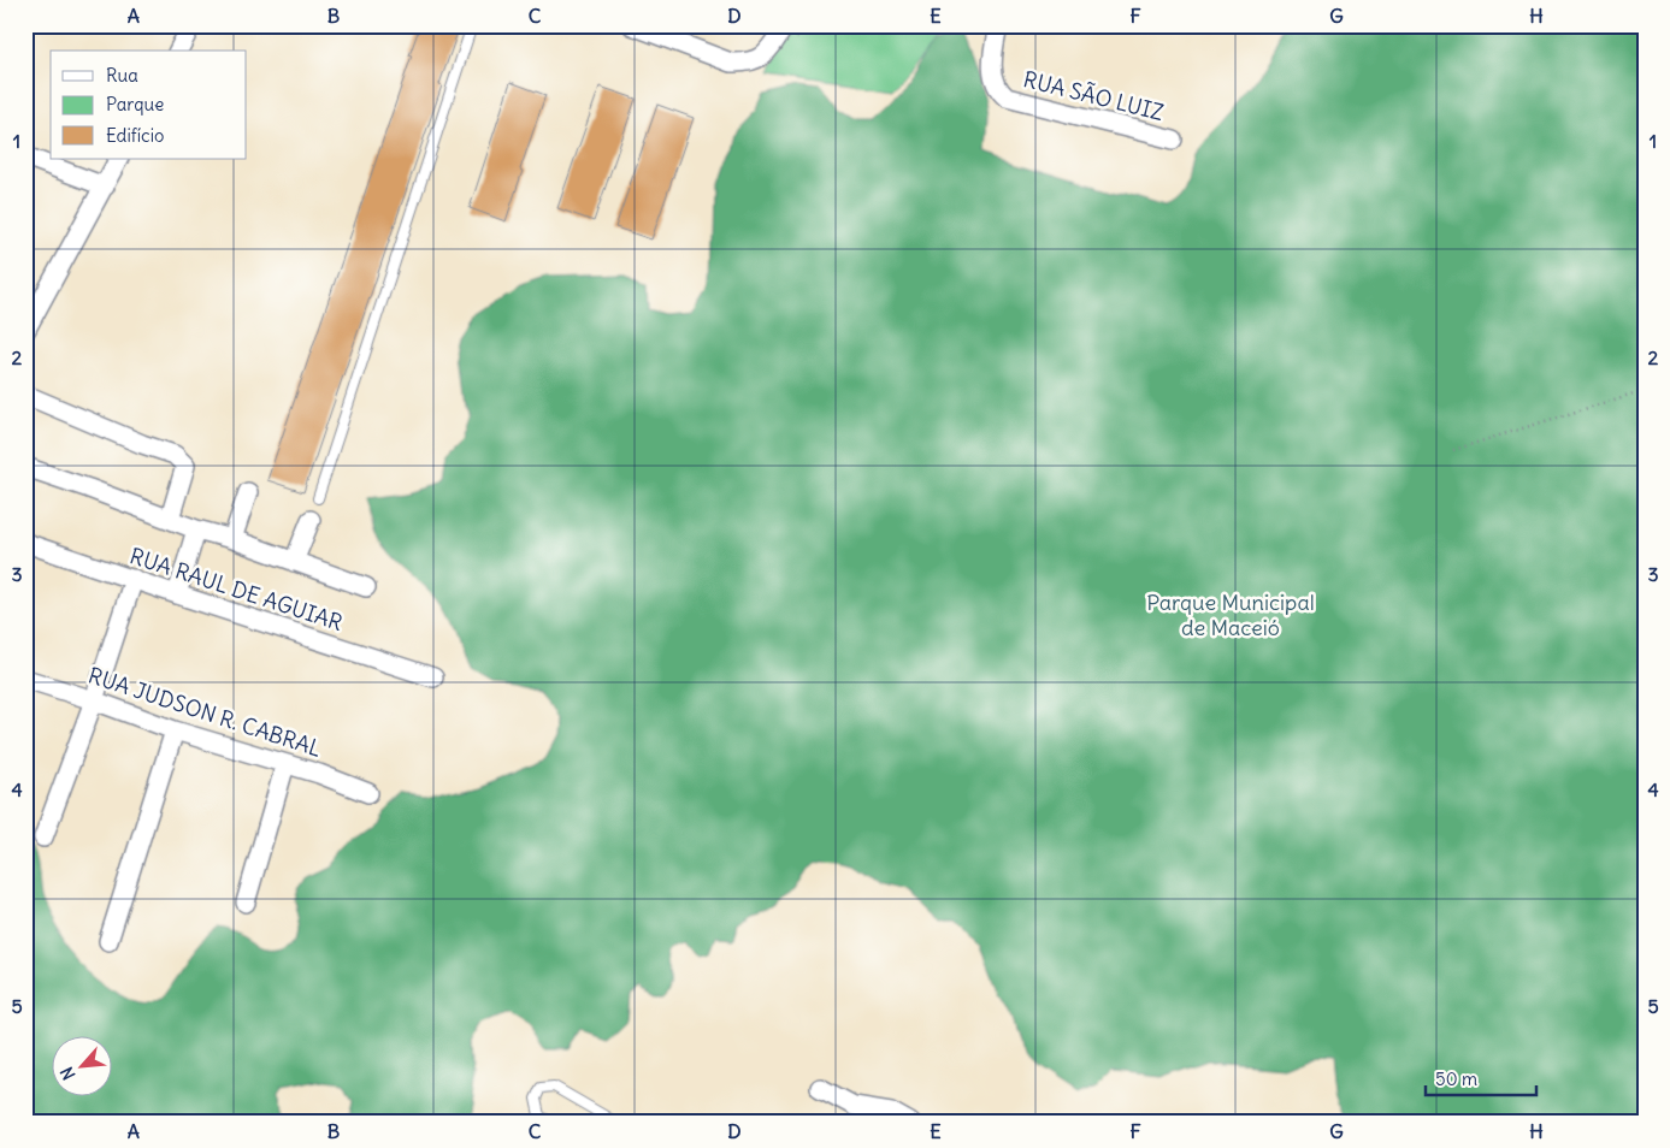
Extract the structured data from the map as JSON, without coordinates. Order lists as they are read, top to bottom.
{
  "streets": {
    "street": ["RUA SÃO LUIZ", "RUA RAUL DE AGUIAR", "RUA JUDSON R. CABRAL"]
  },
  "parks": ["Parque Municipal de Maceió"],
  "legend": ["Rua", "Parque", "Edifício"],
  "scale_bar": "50 m",
  "north": "bottom left",
  "grid": {
    "columns": [
      "A",
      "B",
      "C",
      "D",
      "E",
      "F",
      "G",
      "H"
    ],
    "rows": [
      "1",
      "2",
      "3",
      "4",
      "5"
    ]
  }
}
